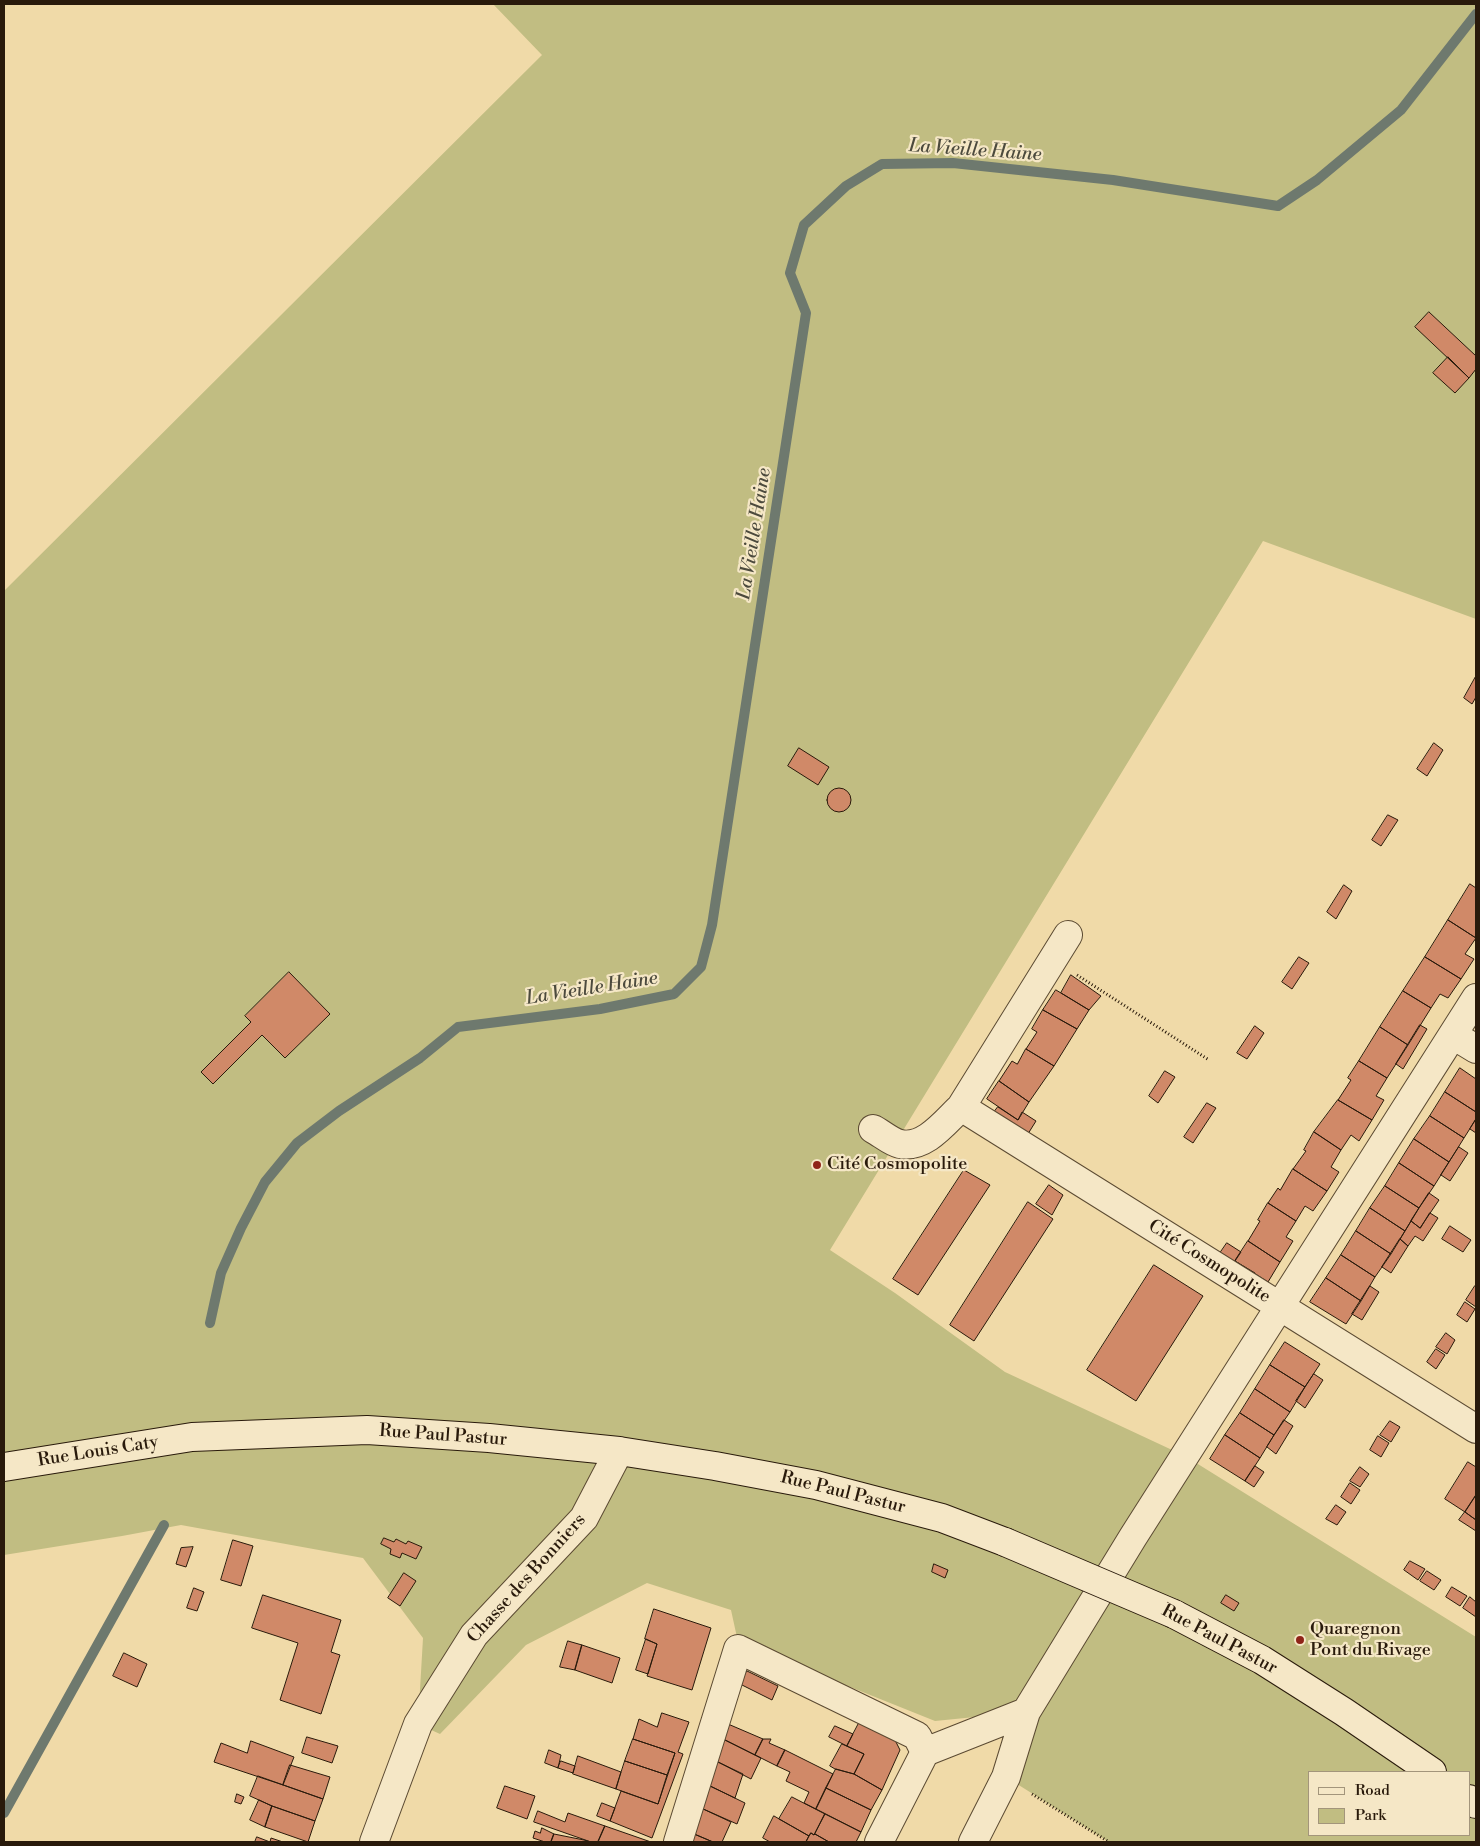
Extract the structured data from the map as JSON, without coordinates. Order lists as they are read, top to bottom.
{
  "streets": {
    "street": [
      "Cité Cosmopolite",
      "Rue Paul Pastur",
      "Rue Louis Caty",
      "Chasse des Bonniers"
    ]
  },
  "crossings": [
    ["Rue Paul Pastur", "Rue Louis Caty"],
    ["Rue Paul Pastur", "Chasse des Bonniers"]
  ],
  "water": ["La Vieille Haine"],
  "places": ["Cité Cosmopolite", "Quaregnon Pont du Rivage"],
  "legend": ["Road", "Park"]
}
